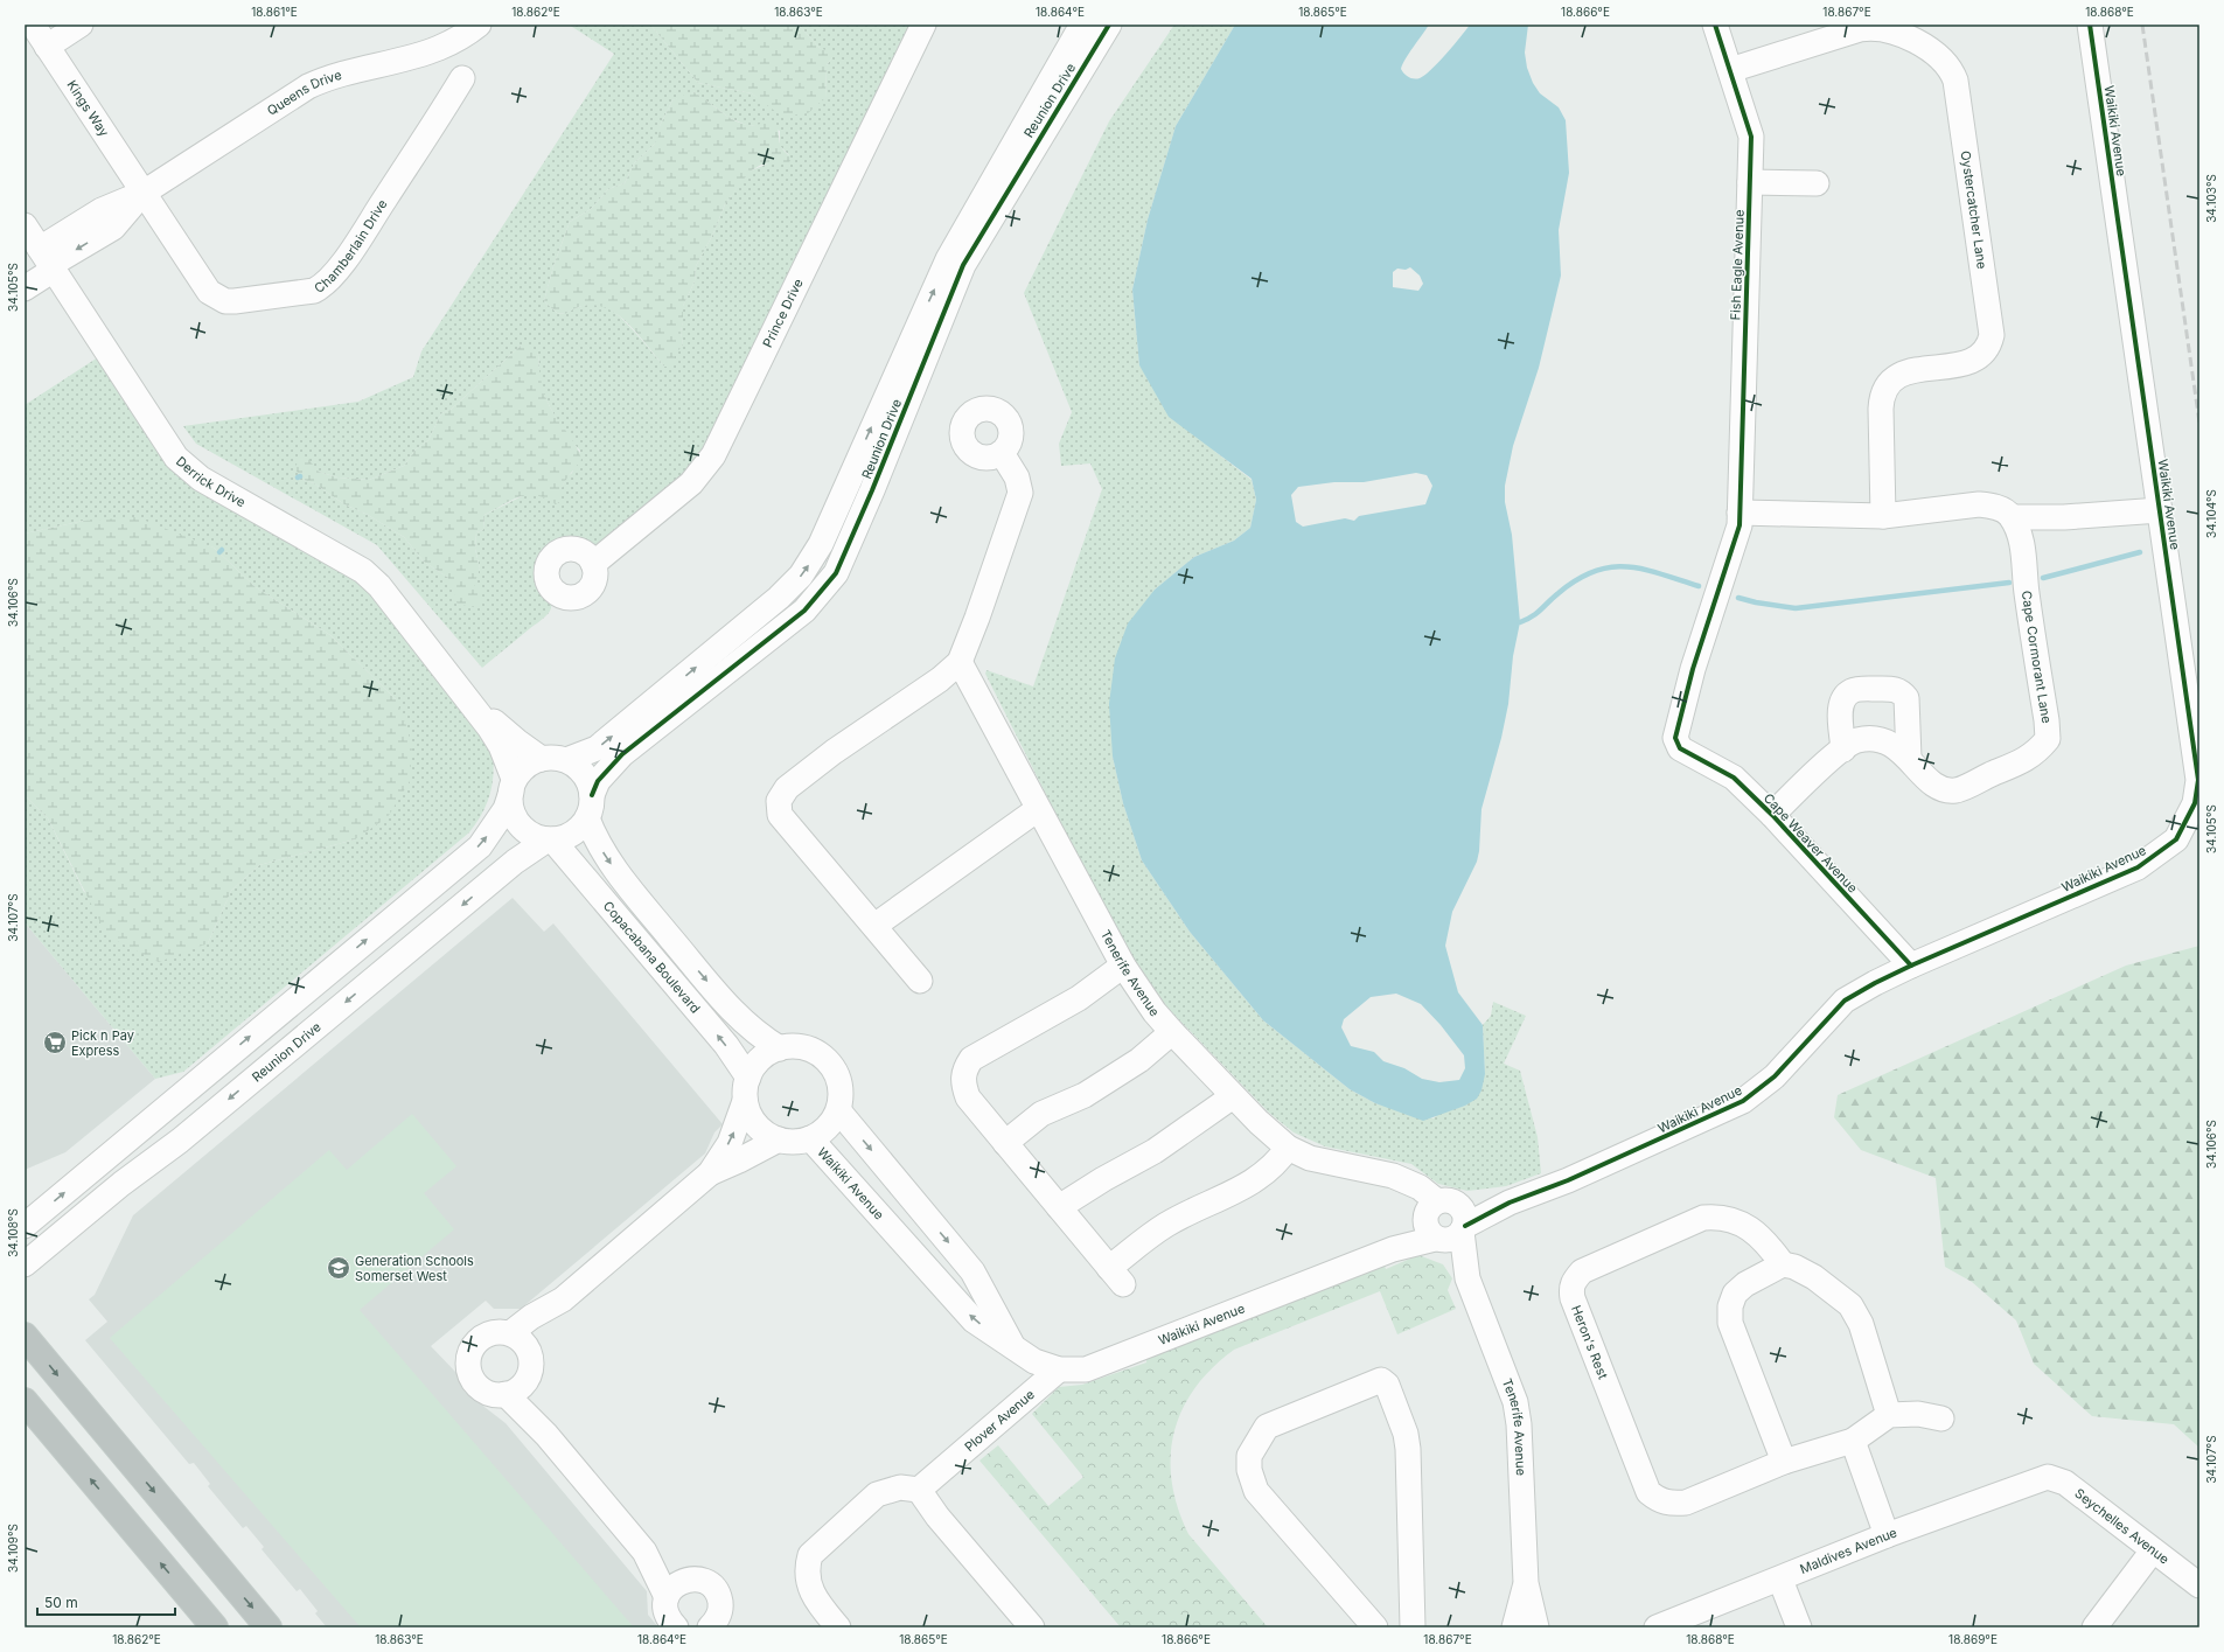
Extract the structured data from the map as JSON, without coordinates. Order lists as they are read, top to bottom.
{
  "streets": {
    "street": [
      "Queens Drive",
      "Reunion Drive",
      "Kings Way",
      "Waikiki Avenue",
      "Oystercatcher Lane",
      "Chamberlain Drive",
      "Fish Eagle Avenue",
      "Prince Drive",
      "Derrick Drive",
      "Cape Cormorant Lane",
      "Cape Weaver Avenue",
      "Copacabana Boulevard",
      "Tenerife Avenue",
      "Heron's Rest",
      "Plover Avenue",
      "Seychelles Avenue",
      "Maldives Avenue"
    ]
  },
  "crossings": [
    ["Queens Drive", "Kings Way"],
    ["Queens Drive", "Chamberlain Drive"],
    ["Queens Drive", "Derrick Drive"],
    ["Reunion Drive", "Derrick Drive"],
    ["Reunion Drive", "Copacabana Boulevard"],
    ["Kings Way", "Chamberlain Drive"],
    ["Waikiki Avenue", "Cape Weaver Avenue"],
    ["Waikiki Avenue", "Copacabana Boulevard"],
    ["Waikiki Avenue", "Tenerife Avenue"],
    ["Waikiki Avenue", "Plover Avenue"],
    ["Oystercatcher Lane", "Fish Eagle Avenue"],
    ["Fish Eagle Avenue", "Cape Weaver Avenue"],
    ["Derrick Drive", "Copacabana Boulevard"],
    ["Cape Cormorant Lane", "Cape Weaver Avenue"],
    ["Seychelles Avenue", "Maldives Avenue"]
  ],
  "places": {
    "supermarket": ["Pick n Pay Express"],
    "school or university": ["Generation Schools Somerset West"]
  },
  "scale_bar": "50 m",
  "coordinates": [
    "18.861°E",
    "18.862°E",
    "18.863°E",
    "18.864°E",
    "18.865°E",
    "18.866°E",
    "18.867°E",
    "18.868°E",
    "34.103°S",
    "34.105°S",
    "34.104°S",
    "34.106°S",
    "34.107°S",
    "34.108°S",
    "34.109°S",
    "18.869°E"
  ]
}
